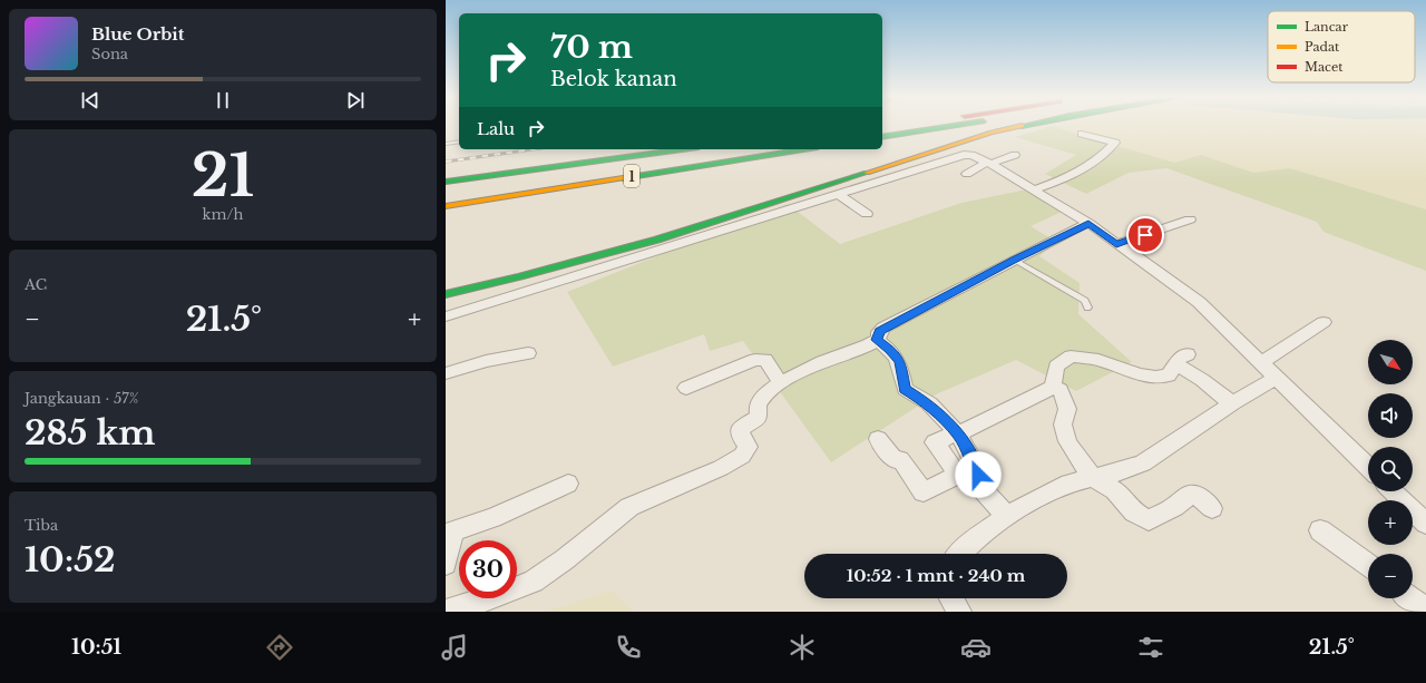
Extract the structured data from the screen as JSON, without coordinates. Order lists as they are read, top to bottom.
{
  "streets": {
    "highway": ["1"]
  },
  "legend": ["Lancar", "Padat", "Macet"],
  "north": "bottom right",
  "page": {
    "turn": ["70 m", "Belok kanan"],
    "song": ["Blue Orbit", "Sona"],
    "then": "Lalu",
    "tile": [
      ["21", "km/h"],
      "AC",
      ["Jangkauan · 57%", "285 km"],
      ["Tiba", "10:52"]
    ],
    "heat": ["−", "21.5°", "+"],
    "map_buttons": ["+", "−"],
    "limit": "30",
    "trip": "10:52 · 1 mnt · 240 m",
    "tabs": ["10:51", "21.5°"]
  }
}
